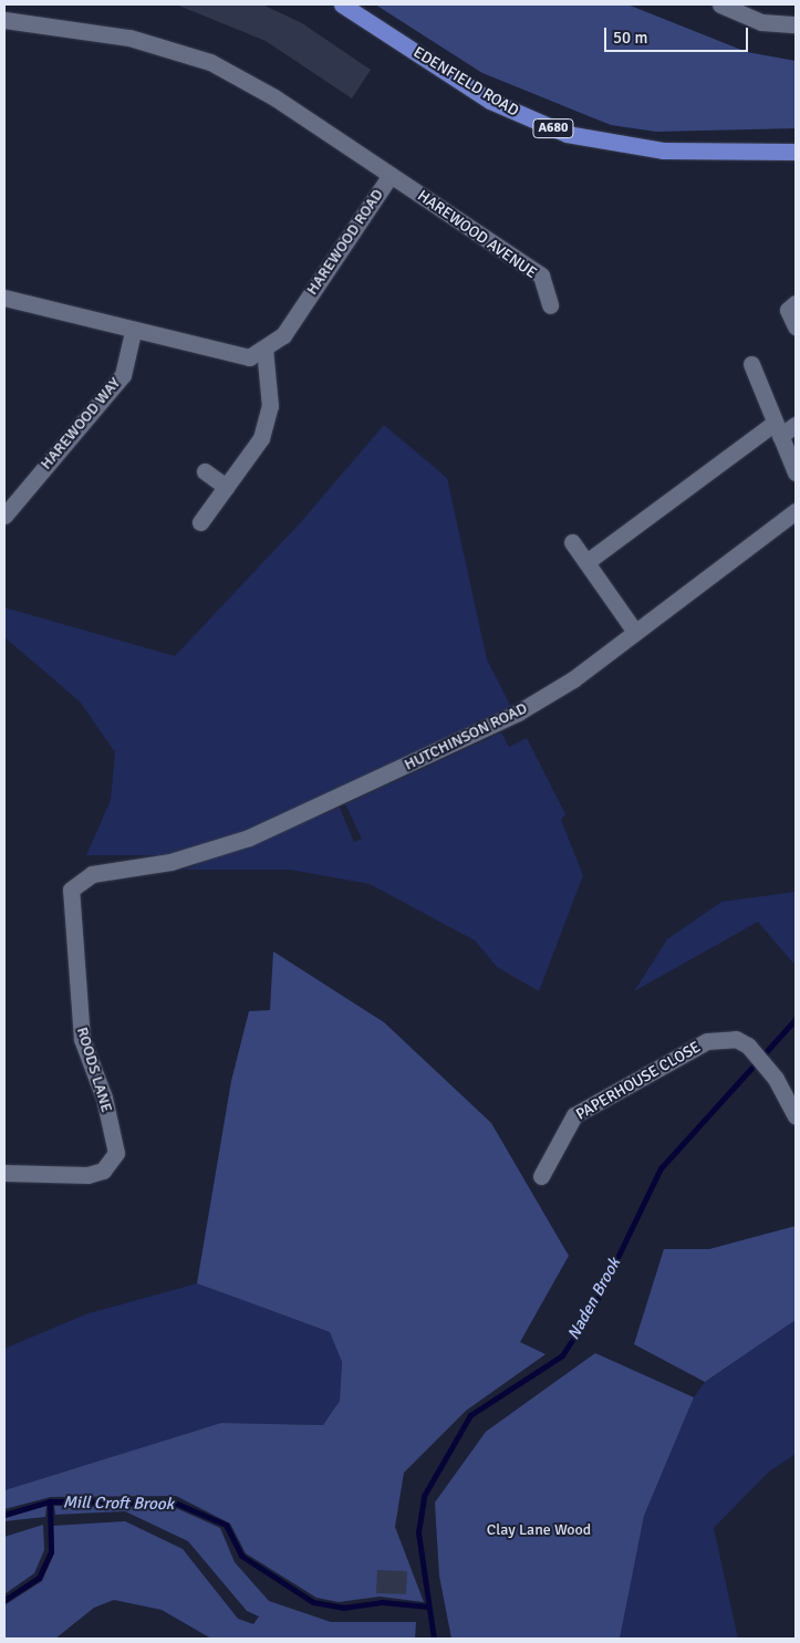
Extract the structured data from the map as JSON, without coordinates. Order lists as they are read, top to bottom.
{
  "streets": {
    "main road": ["EDENFIELD ROAD", "A680"],
    "street": [
      "HAREWOOD AVENUE",
      "HAREWOOD ROAD",
      "HAREWOOD WAY",
      "HUTCHINSON ROAD",
      "ROODS LANE",
      "PAPERHOUSE CLOSE"
    ]
  },
  "crossings": [
    ["HAREWOOD AVENUE", "HAREWOOD ROAD"],
    ["HAREWOOD ROAD", "HAREWOOD WAY"],
    ["HUTCHINSON ROAD", "ROODS LANE"]
  ],
  "water": ["Naden Brook", "Mill Croft Brook"],
  "parks": ["Clay Lane Wood"],
  "scale_bar": "50 m"
}
